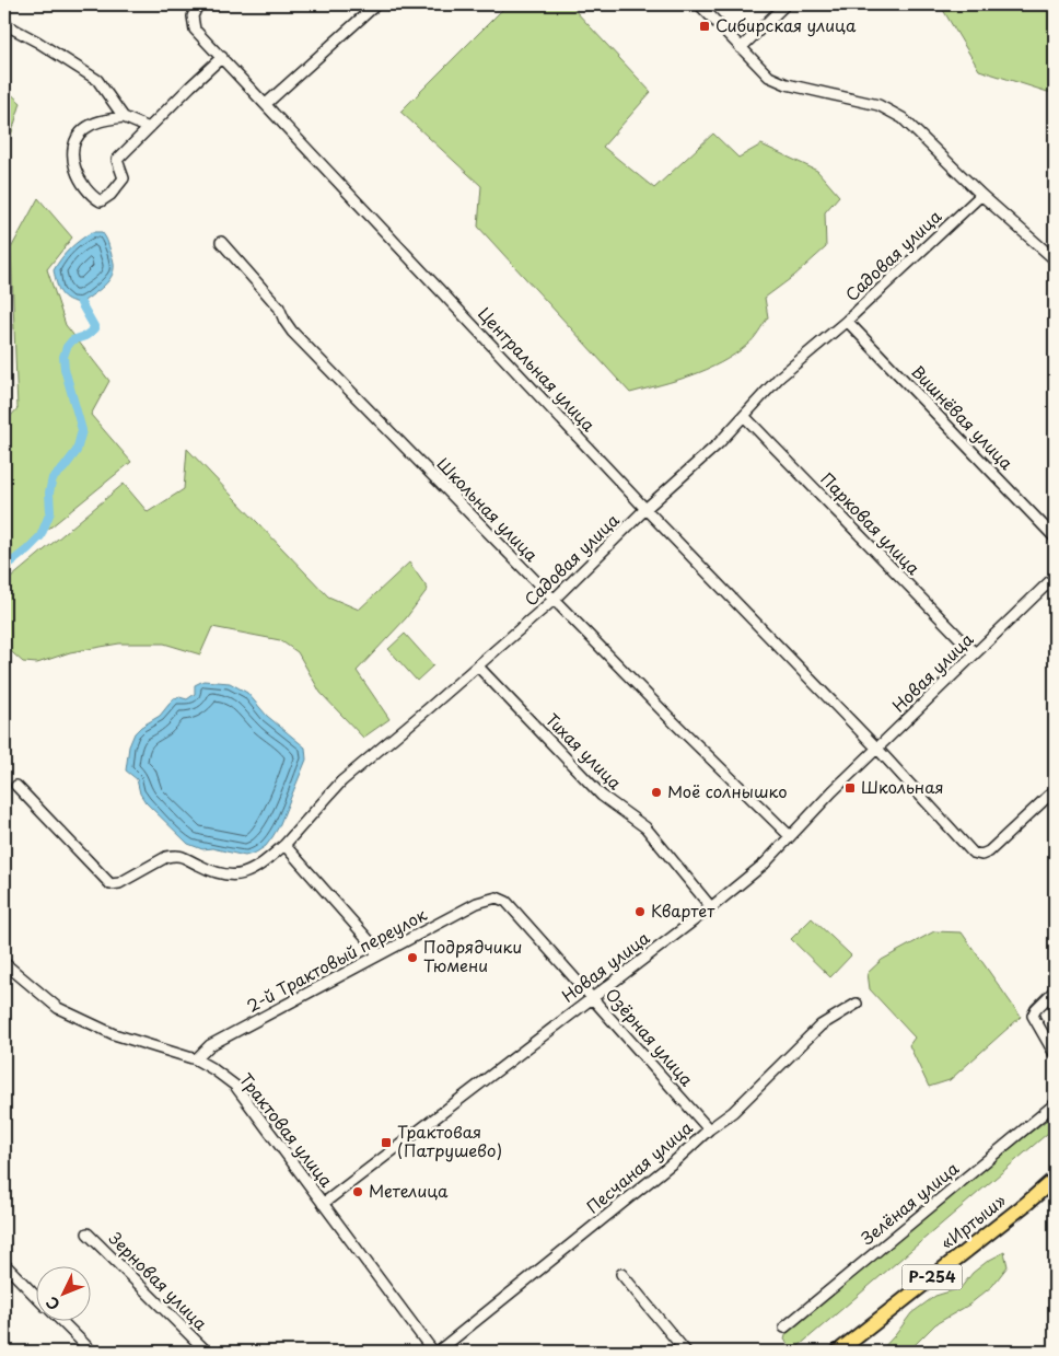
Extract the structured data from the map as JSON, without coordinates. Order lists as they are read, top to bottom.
{
  "streets": {
    "highway": ["«Иртыш»", "Р-254"],
    "street": [
      "Садовая улица",
      "Центральная улица",
      "Вишнёвая улица",
      "Школьная улица",
      "Парковая улица",
      "Новая улица",
      "Тихая улица",
      "2-й Трактовый переулок",
      "Озёрная улица",
      "Трактовая улица",
      "Песчаная улица",
      "Зелёная улица",
      "Зерновая улица"
    ]
  },
  "crossings": [
    ["Садовая улица", "Центральная улица"],
    ["Садовая улица", "Вишнёвая улица"],
    ["Садовая улица", "Школьная улица"],
    ["Садовая улица", "Парковая улица"],
    ["Садовая улица", "Тихая улица"],
    ["Центральная улица", "Новая улица"],
    ["Школьная улица", "Новая улица"],
    ["Парковая улица", "Новая улица"],
    ["Новая улица", "Тихая улица"],
    ["Новая улица", "Озёрная улица"],
    ["Новая улица", "Трактовая улица"],
    ["2-й Трактовый переулок", "Озёрная улица"],
    ["2-й Трактовый переулок", "Трактовая улица"],
    ["Озёрная улица", "Песчаная улица"],
    ["Трактовая улица", "Песчаная улица"]
  ],
  "places": {
    "transit": ["Сибирская улица", "Школьная", "Трактовая (Патрушево)"],
    "other": [
      "Моё солнышко",
      "Квартет",
      "Подрядчики Тюмени",
      "Метелица"
    ]
  },
  "north": "bottom left"
}
